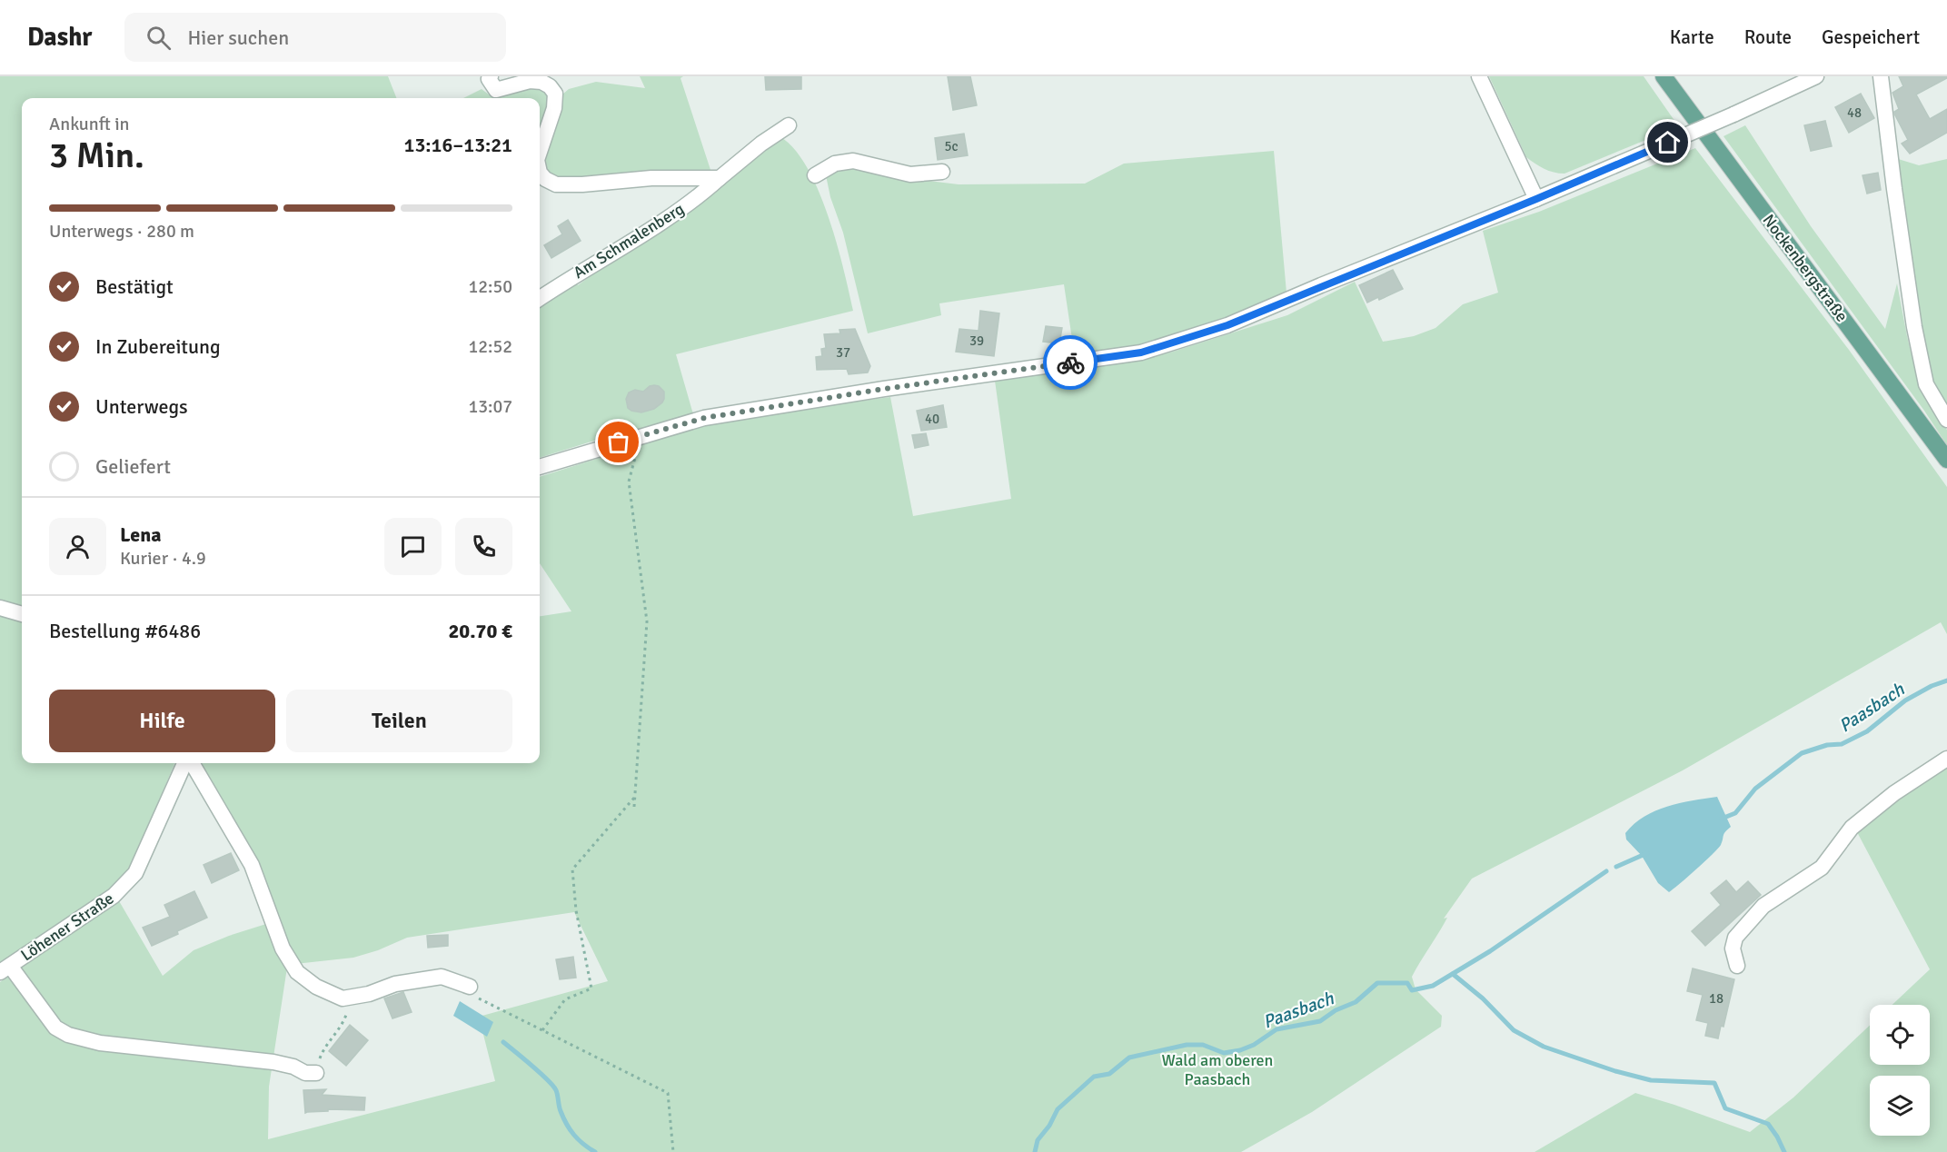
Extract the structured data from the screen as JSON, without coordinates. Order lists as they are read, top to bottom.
{
  "streets": {
    "main road": ["Nockenbergstraße"],
    "street": ["Am Schmalenberg", "Löhener Straße"]
  },
  "water": ["Paasbach"],
  "parks": ["Wald am oberen Paasbach"],
  "house_numbers": [
    "48",
    "5c",
    "39",
    "37",
    "40",
    "18"
  ],
  "page": {
    "header": "Dashr",
    "search": "Hier suchen",
    "nav": ["Karte", "Route", "Gespeichert"],
    "heading": ["3 Min.", "Ankunft in", "13:16–13:21"],
    "panel": [
      "Lena",
      "Kurier · 4.9",
      "Bestellung #6486",
      "20.70 €"
    ],
    "bar": "Unterwegs · 280 m",
    "list": [
      ["Bestätigt", "12:50"],
      ["In Zubereitung", "12:52"],
      ["Unterwegs", "13:07"],
      "Geliefert"
    ],
    "buttons": ["Hilfe", "Teilen"]
  }
}
